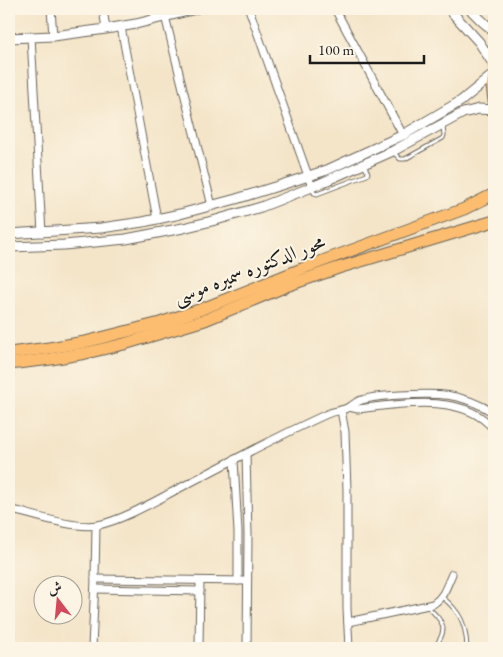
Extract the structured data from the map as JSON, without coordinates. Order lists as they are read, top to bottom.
{
  "streets": {
    "main road": ["محور الدكتوره سميره موسى"]
  },
  "scale_bar": "100 m",
  "north": "top"
}
